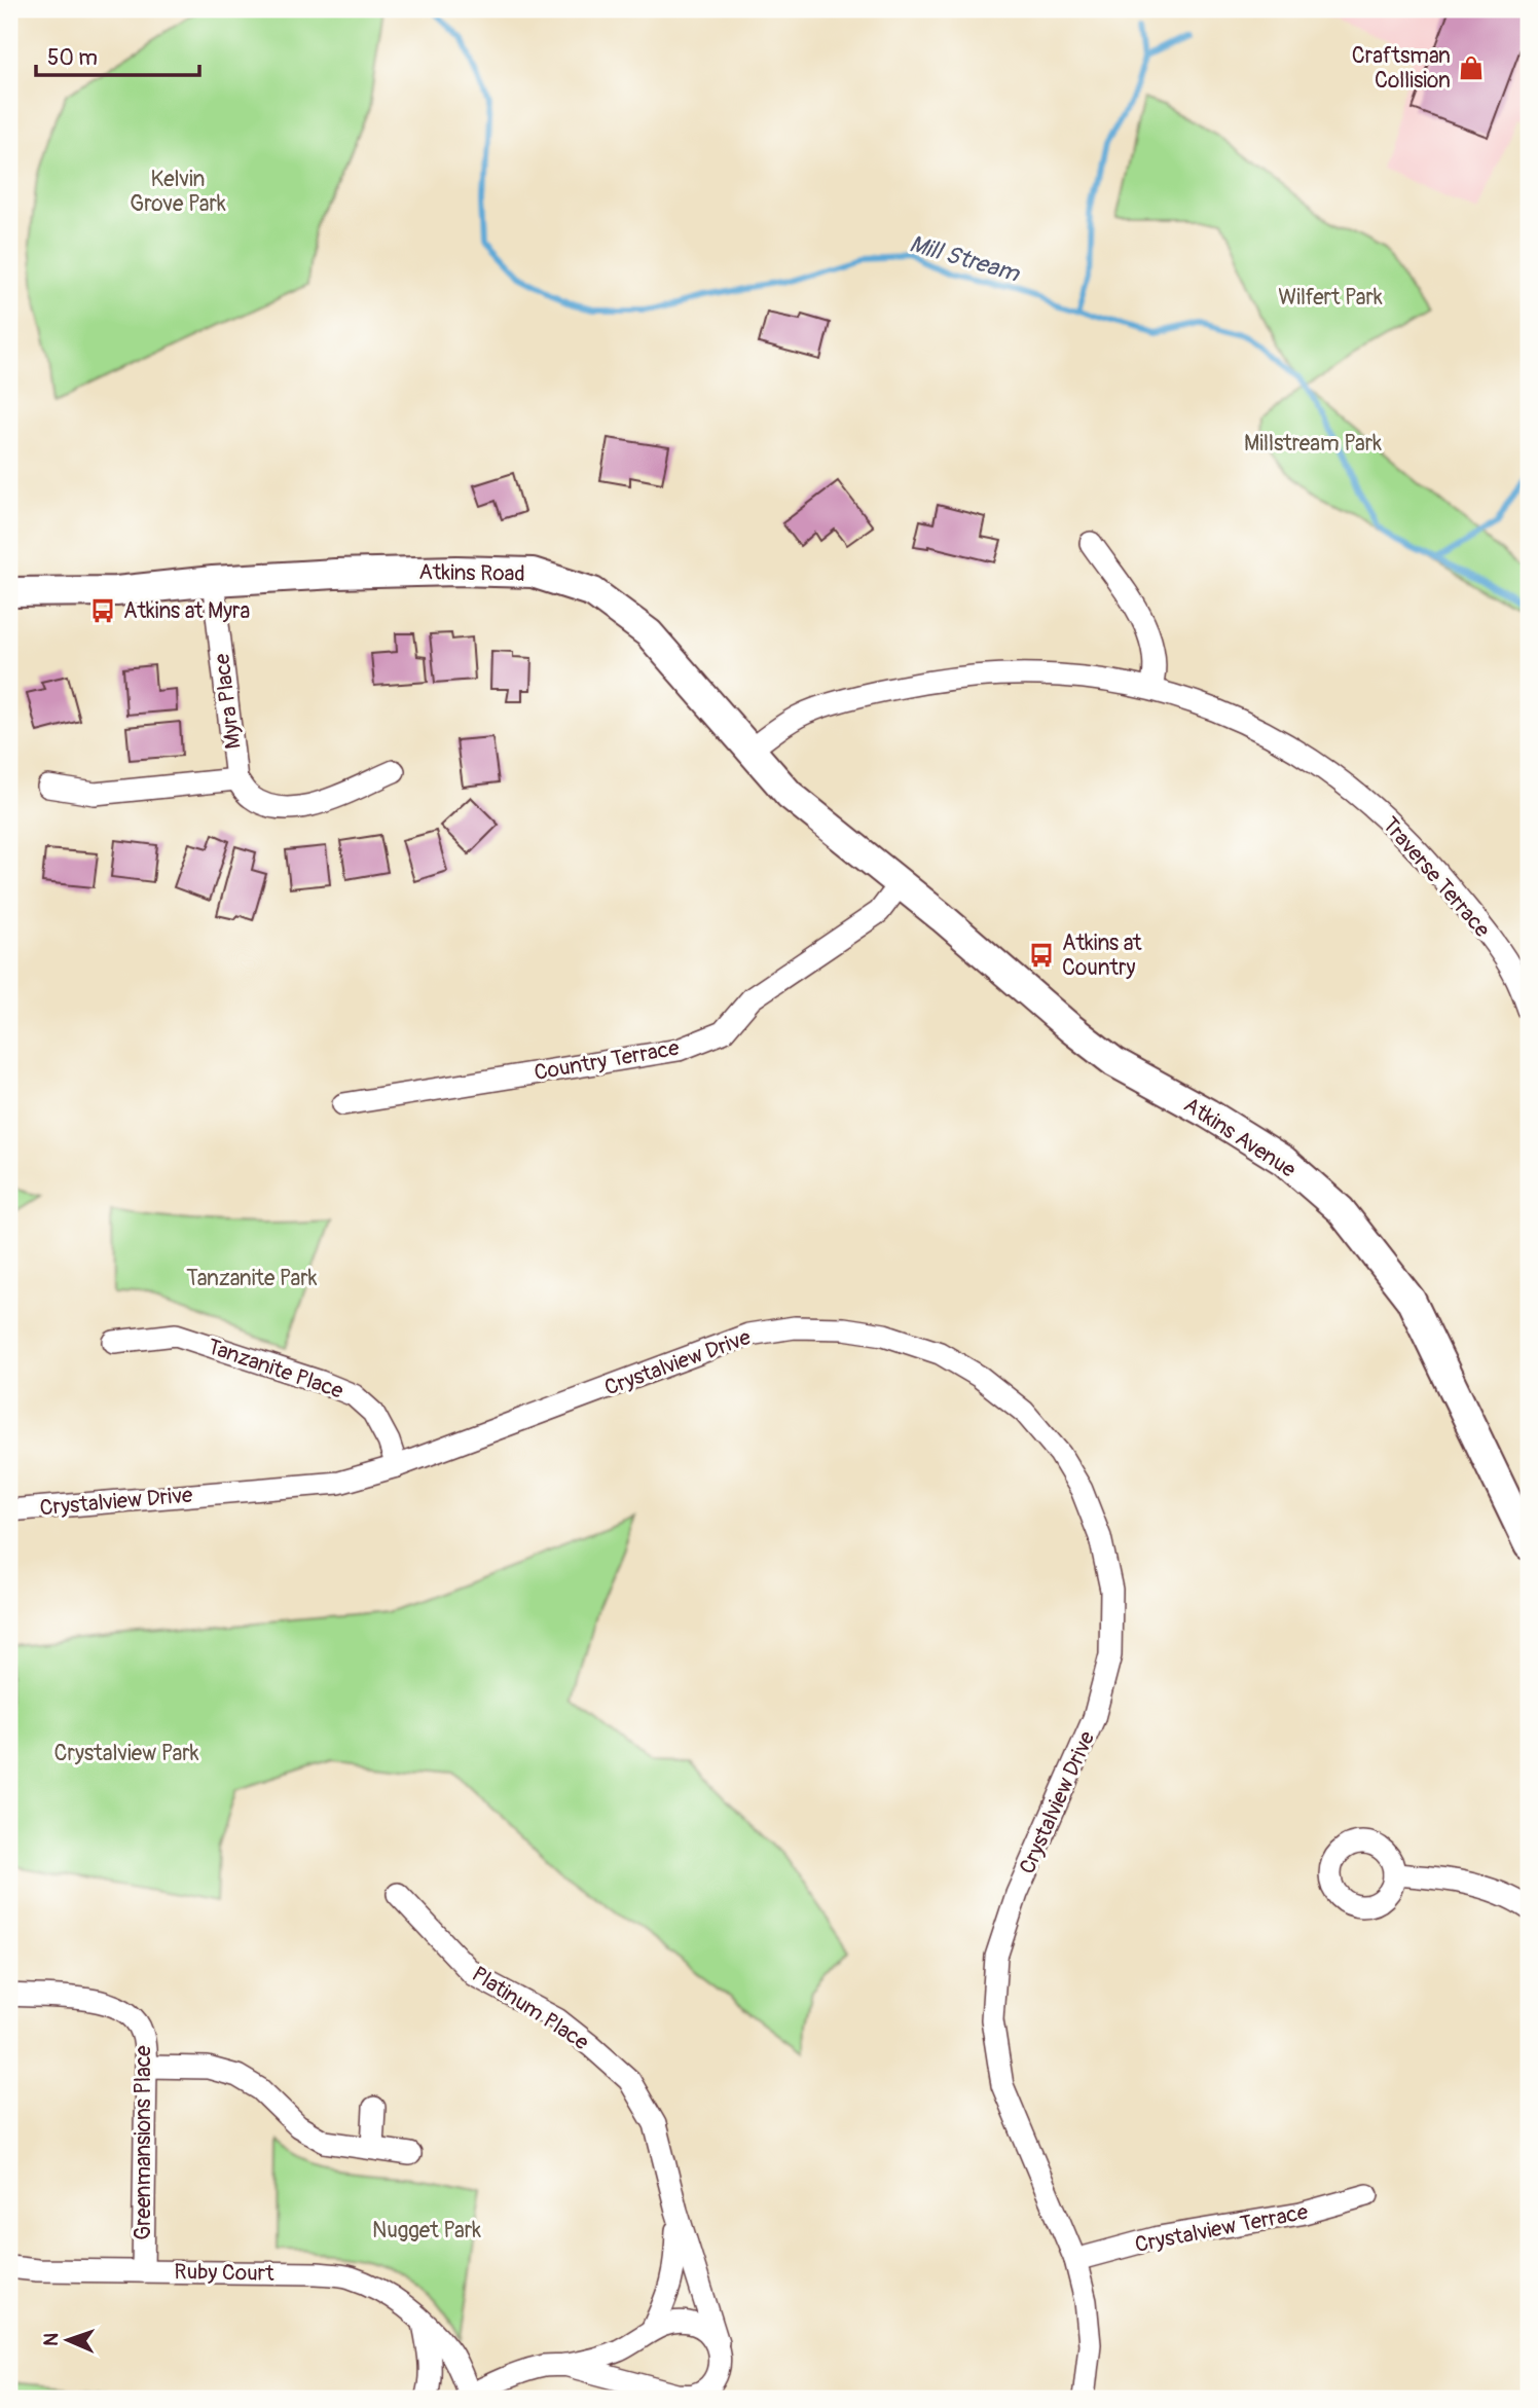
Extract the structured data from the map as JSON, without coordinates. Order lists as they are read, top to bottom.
{
  "streets": {
    "street": [
      "Atkins Road",
      "Myra Place",
      "Traverse Terrace",
      "Country Terrace",
      "Atkins Avenue",
      "Crystalview Drive",
      "Tanzanite Place",
      "Platinum Place",
      "Greenmansions Place",
      "Crystalview Terrace",
      "Ruby Court"
    ]
  },
  "crossings": [
    ["Atkins Road", "Myra Place"],
    ["Atkins Road", "Traverse Terrace"],
    ["Atkins Road", "Country Terrace"],
    ["Atkins Road", "Atkins Avenue"],
    ["Country Terrace", "Atkins Avenue"],
    ["Crystalview Drive", "Tanzanite Place"],
    ["Crystalview Drive", "Crystalview Terrace"],
    ["Greenmansions Place", "Ruby Court"]
  ],
  "water": ["Mill Stream"],
  "parks": [
    "Kelvin Grove Park",
    "Wilfert Park",
    "Millstream Park",
    "Tanzanite Park",
    "Crystalview Park",
    "Nugget Park"
  ],
  "places": {
    "shop": ["Craftsman Collision"],
    "bus stop": ["Atkins at Myra", "Atkins at Country"]
  },
  "scale_bar": "50 m",
  "north": "left"
}
